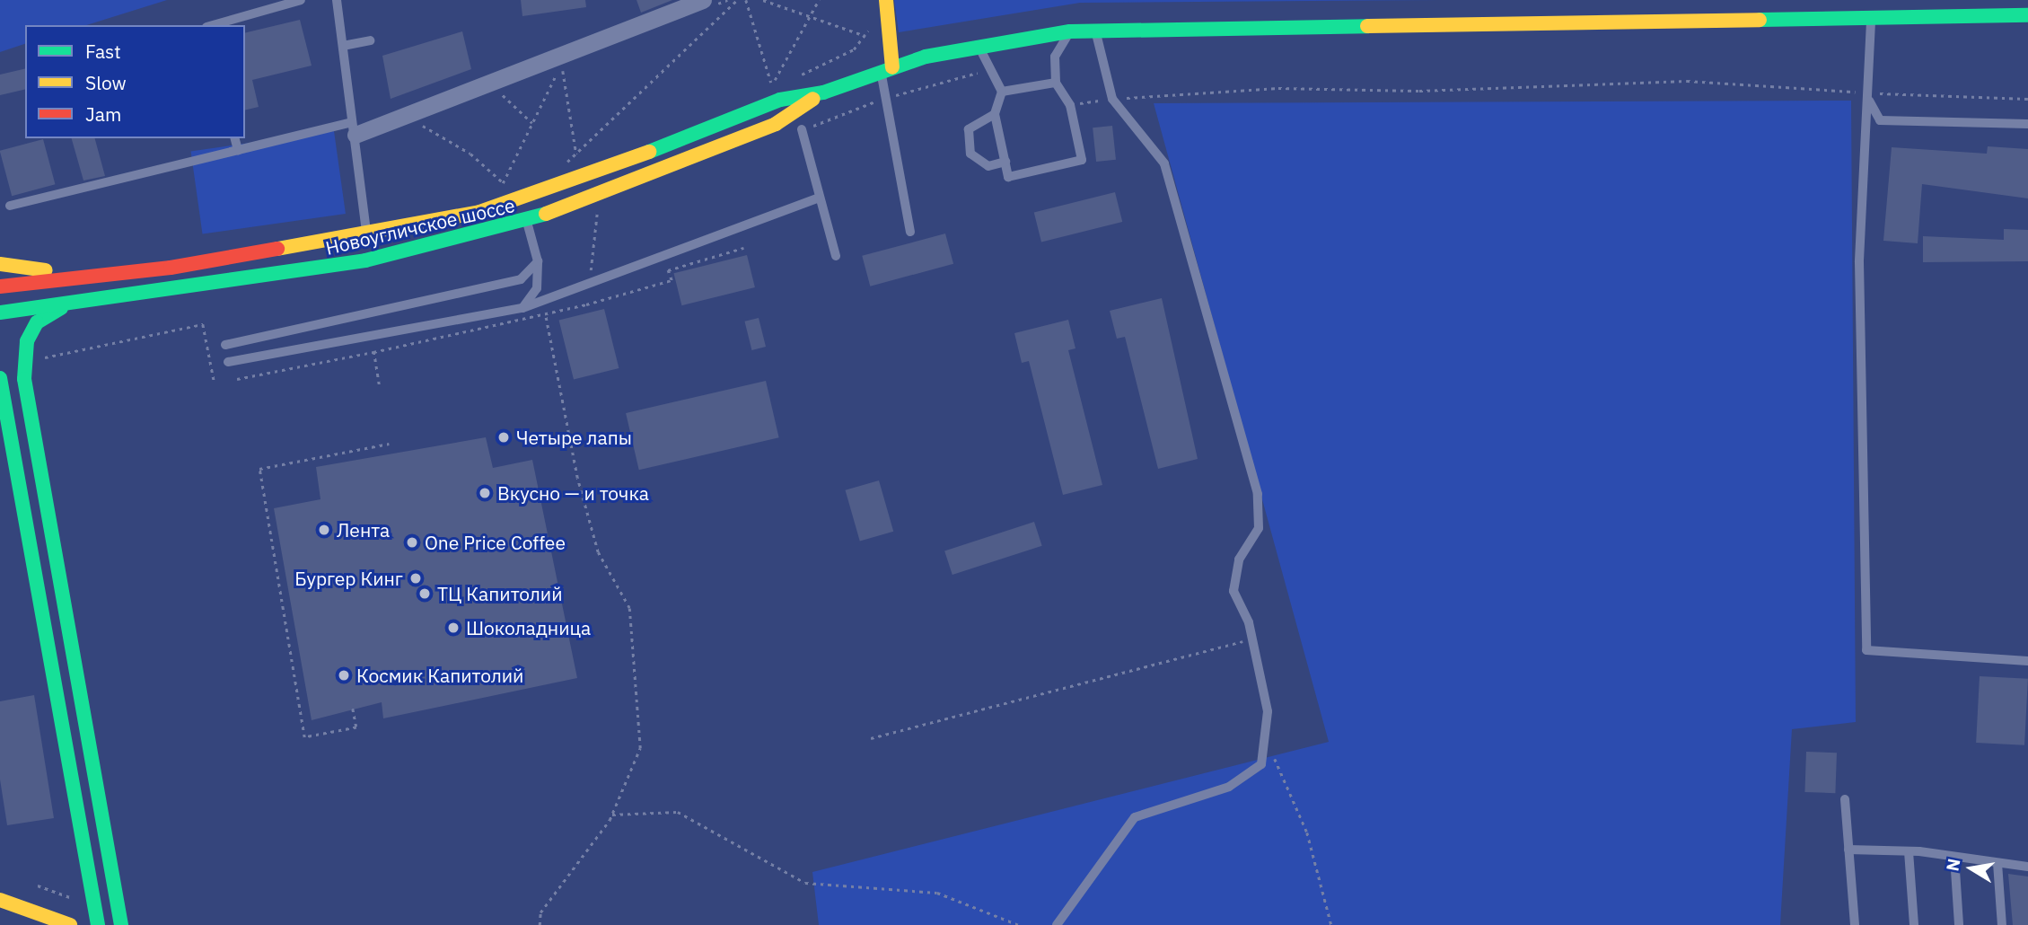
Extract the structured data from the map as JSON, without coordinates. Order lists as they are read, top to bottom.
{
  "streets": {
    "main road": ["Новоугличское шоссе"]
  },
  "places": [
    "Четыре лапы",
    "Вкусно — и точка",
    "Лента",
    "One Price Coffee",
    "Бургер Кинг",
    "ТЦ Капитолий",
    "Шоколадница",
    "Космик Капитолий"
  ],
  "legend": ["Fast", "Slow", "Jam"],
  "north": "left"
}
